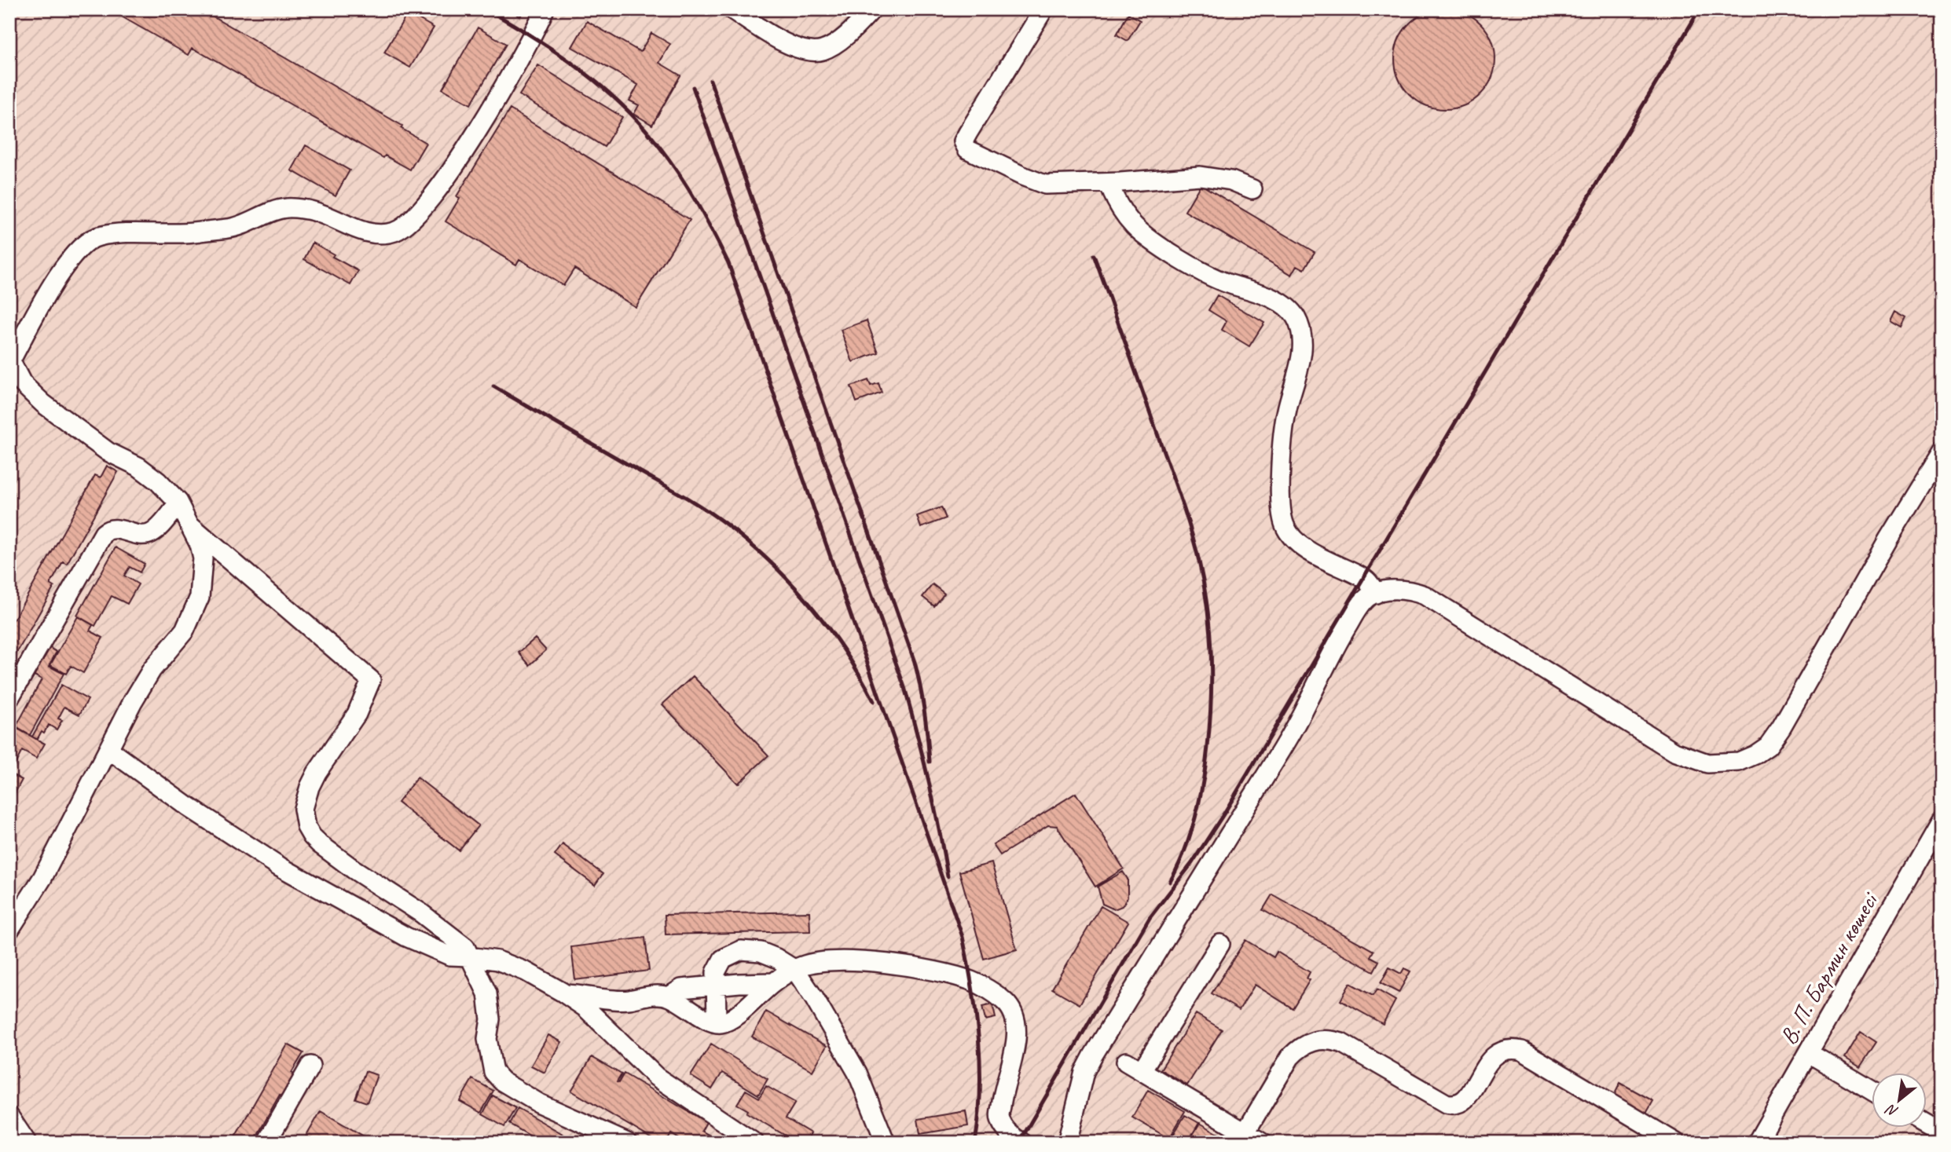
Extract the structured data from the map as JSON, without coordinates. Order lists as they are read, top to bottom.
{
  "streets": {
    "street": ["В. П. Бармин көшесі"]
  },
  "north": "bottom left"
}
